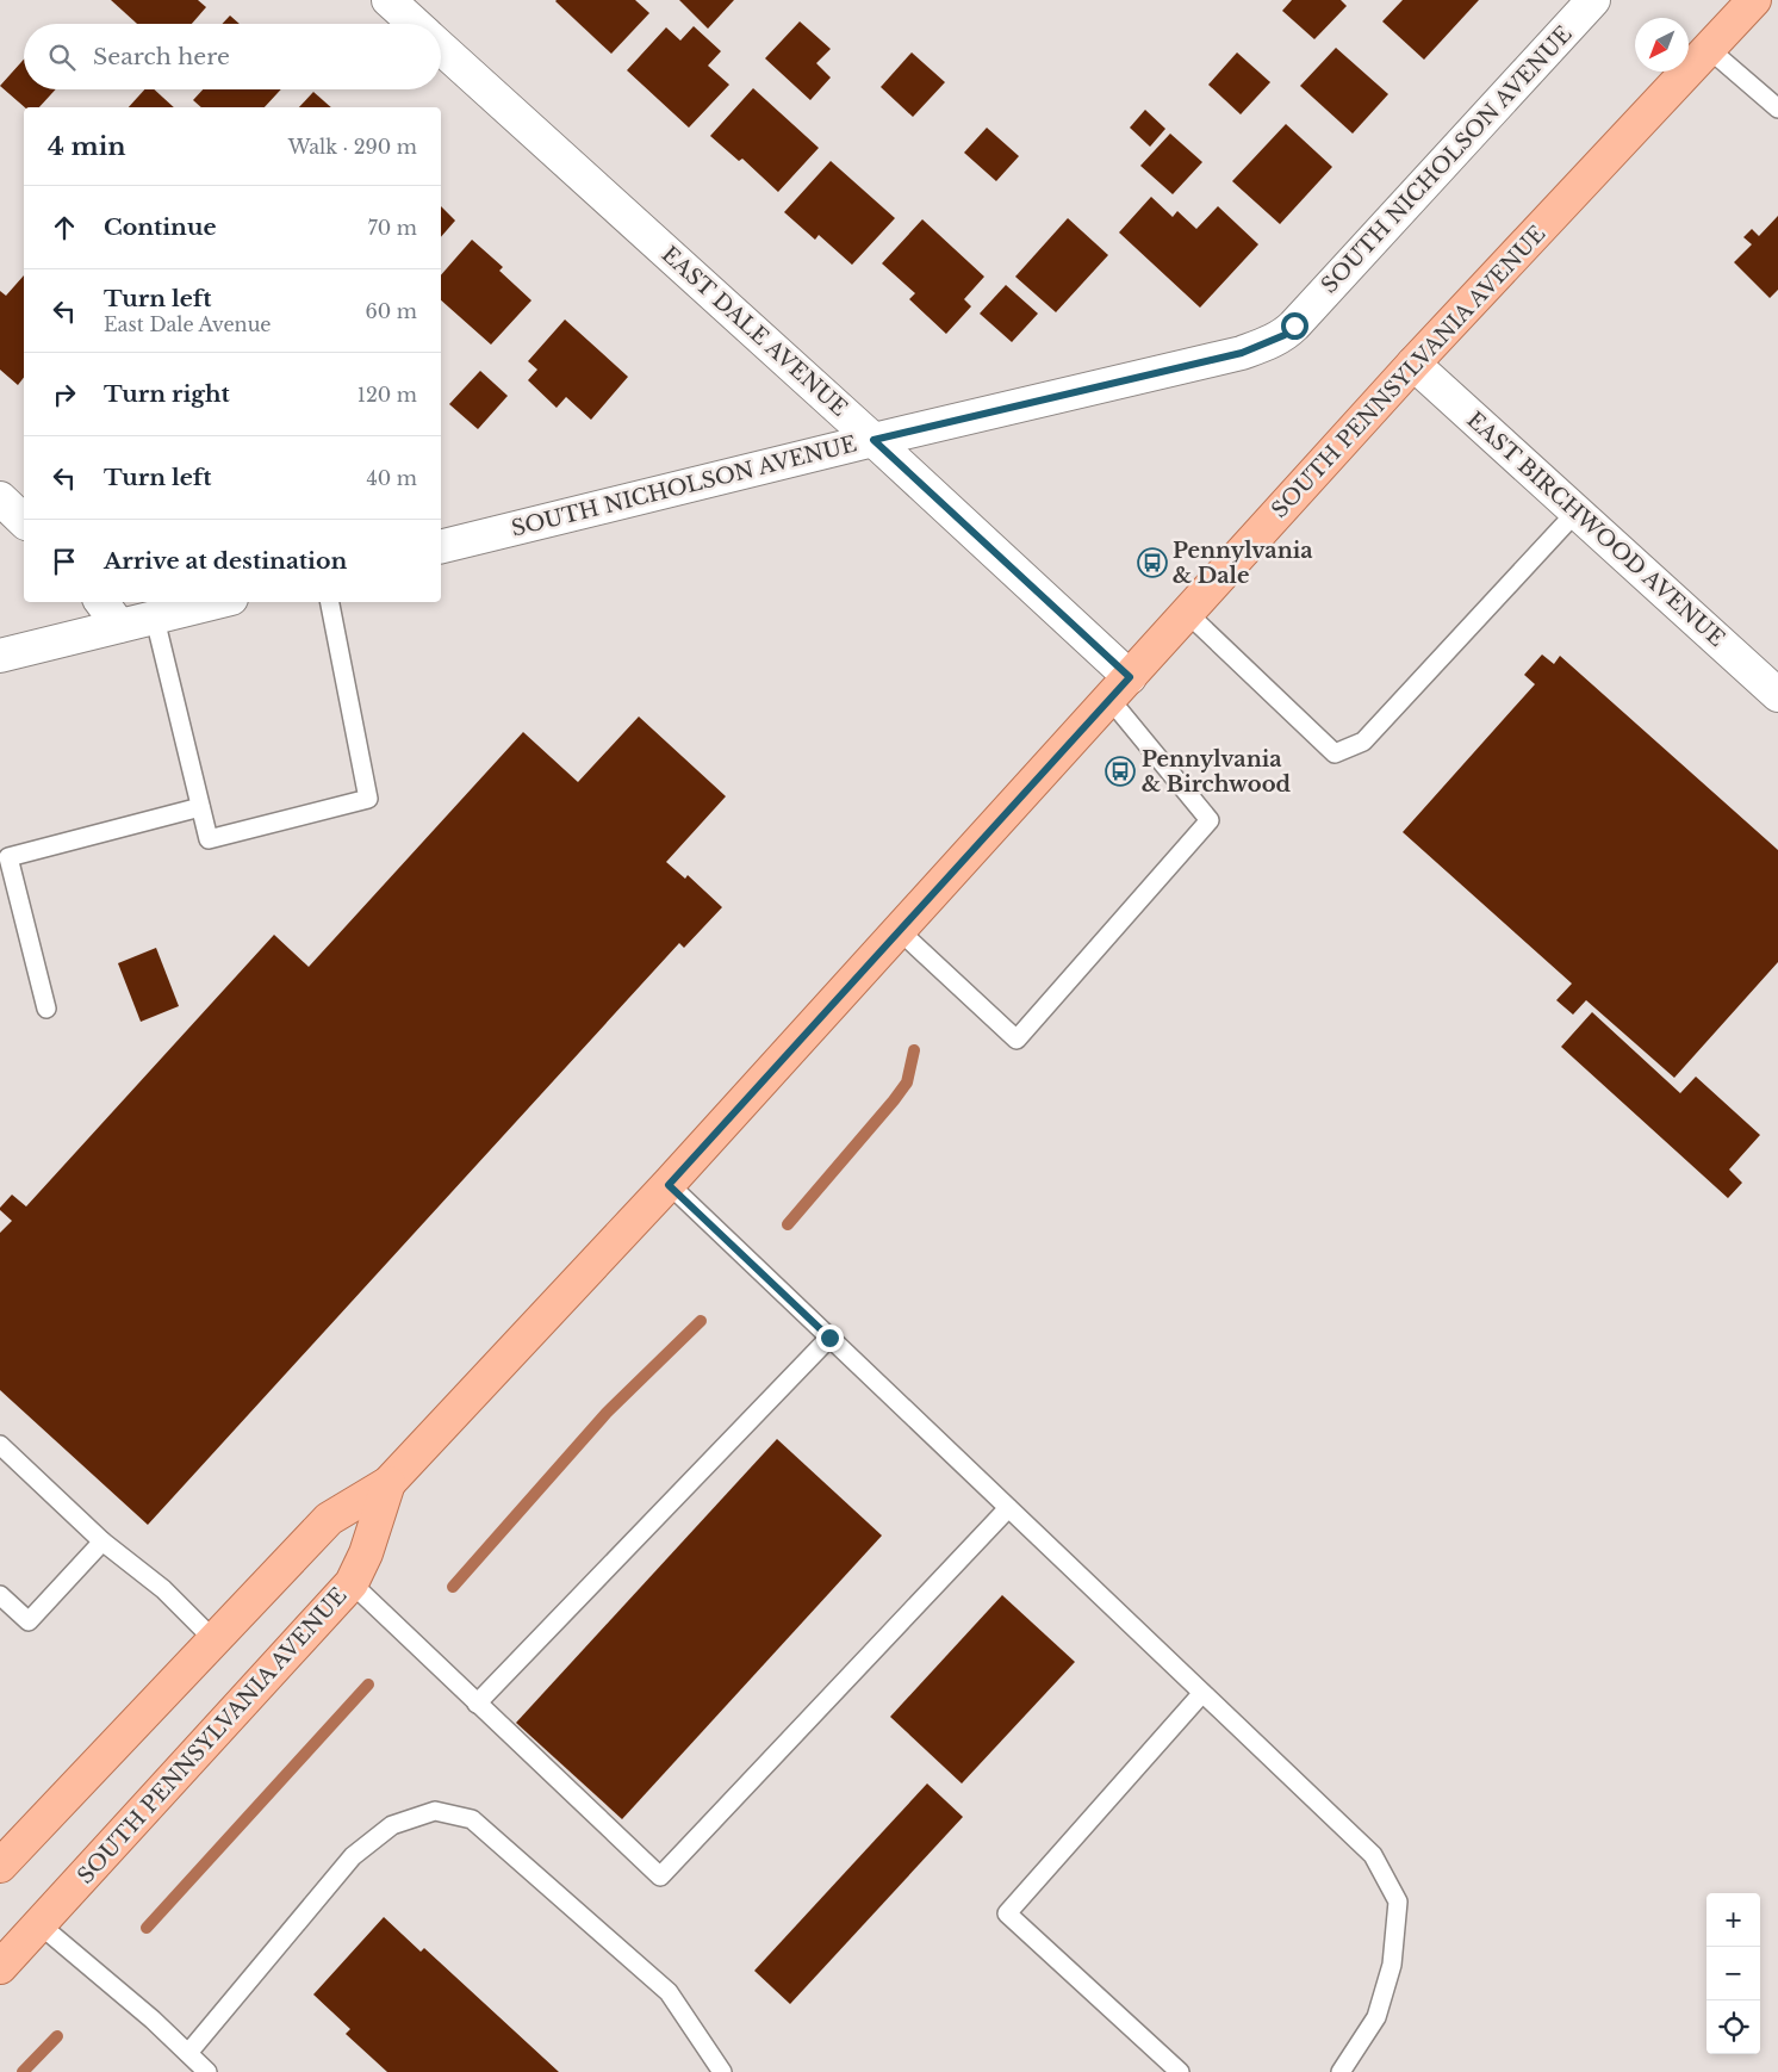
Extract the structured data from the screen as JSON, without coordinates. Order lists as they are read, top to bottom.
{
  "streets": {
    "main road": ["SOUTH PENNSYLVANIA AVENUE"],
    "street": ["SOUTH NICHOLSON AVENUE", "EAST DALE AVENUE", "EAST BIRCHWOOD AVENUE"]
  },
  "crossings": [
    ["SOUTH NICHOLSON AVENUE", "EAST DALE AVENUE"],
    ["EAST DALE AVENUE", "SOUTH PENNSYLVANIA AVENUE"],
    ["SOUTH PENNSYLVANIA AVENUE", "EAST BIRCHWOOD AVENUE"]
  ],
  "places": {
    "bus stop": ["Pennylvania & Dale", "Pennylvania & Birchwood"]
  },
  "north": "bottom left",
  "page": {
    "search": "Search here",
    "heading": ["4 min", "Walk · 290 m"],
    "list": [
      ["Continue", "70 m"],
      ["Turn left", "East Dale Avenue", "60 m"],
      ["Turn right", "120 m"],
      ["Turn left", "40 m"],
      "Arrive at destination"
    ],
    "map_buttons": ["+", "−"]
  }
}
